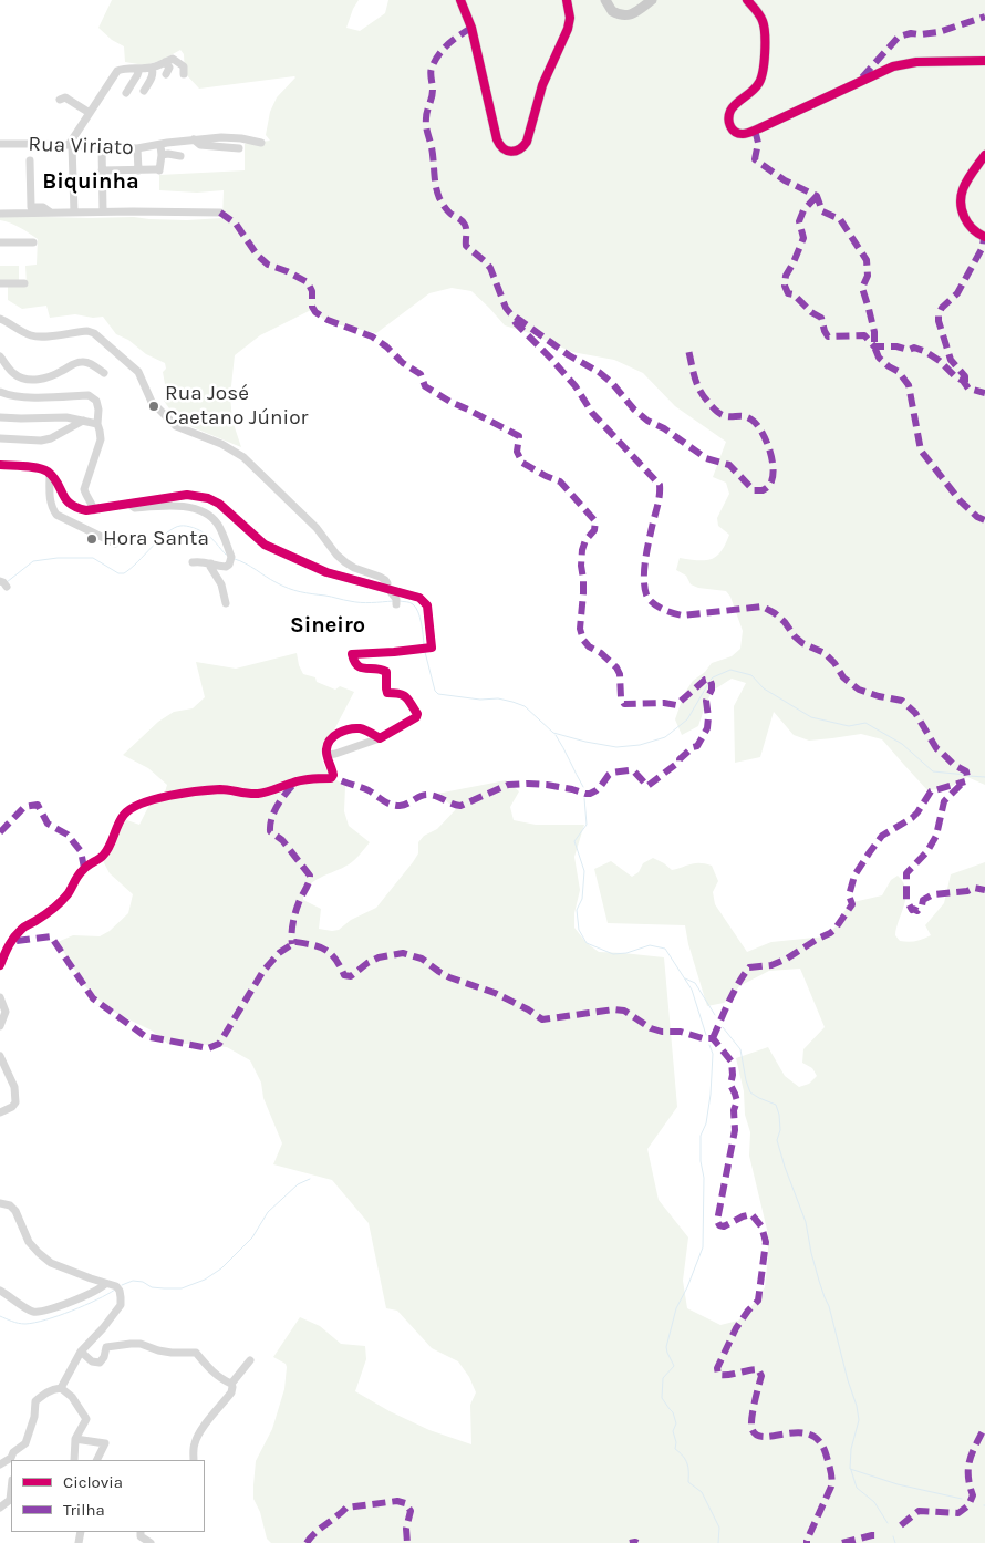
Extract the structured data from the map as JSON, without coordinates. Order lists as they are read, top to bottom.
{
  "streets": {
    "street": ["Rua Viriato"]
  },
  "districts": ["Biquinha", "Sineiro"],
  "places": ["Rua José Caetano Júnior", "Hora Santa"],
  "legend": ["Ciclovia", "Trilha"]
}
